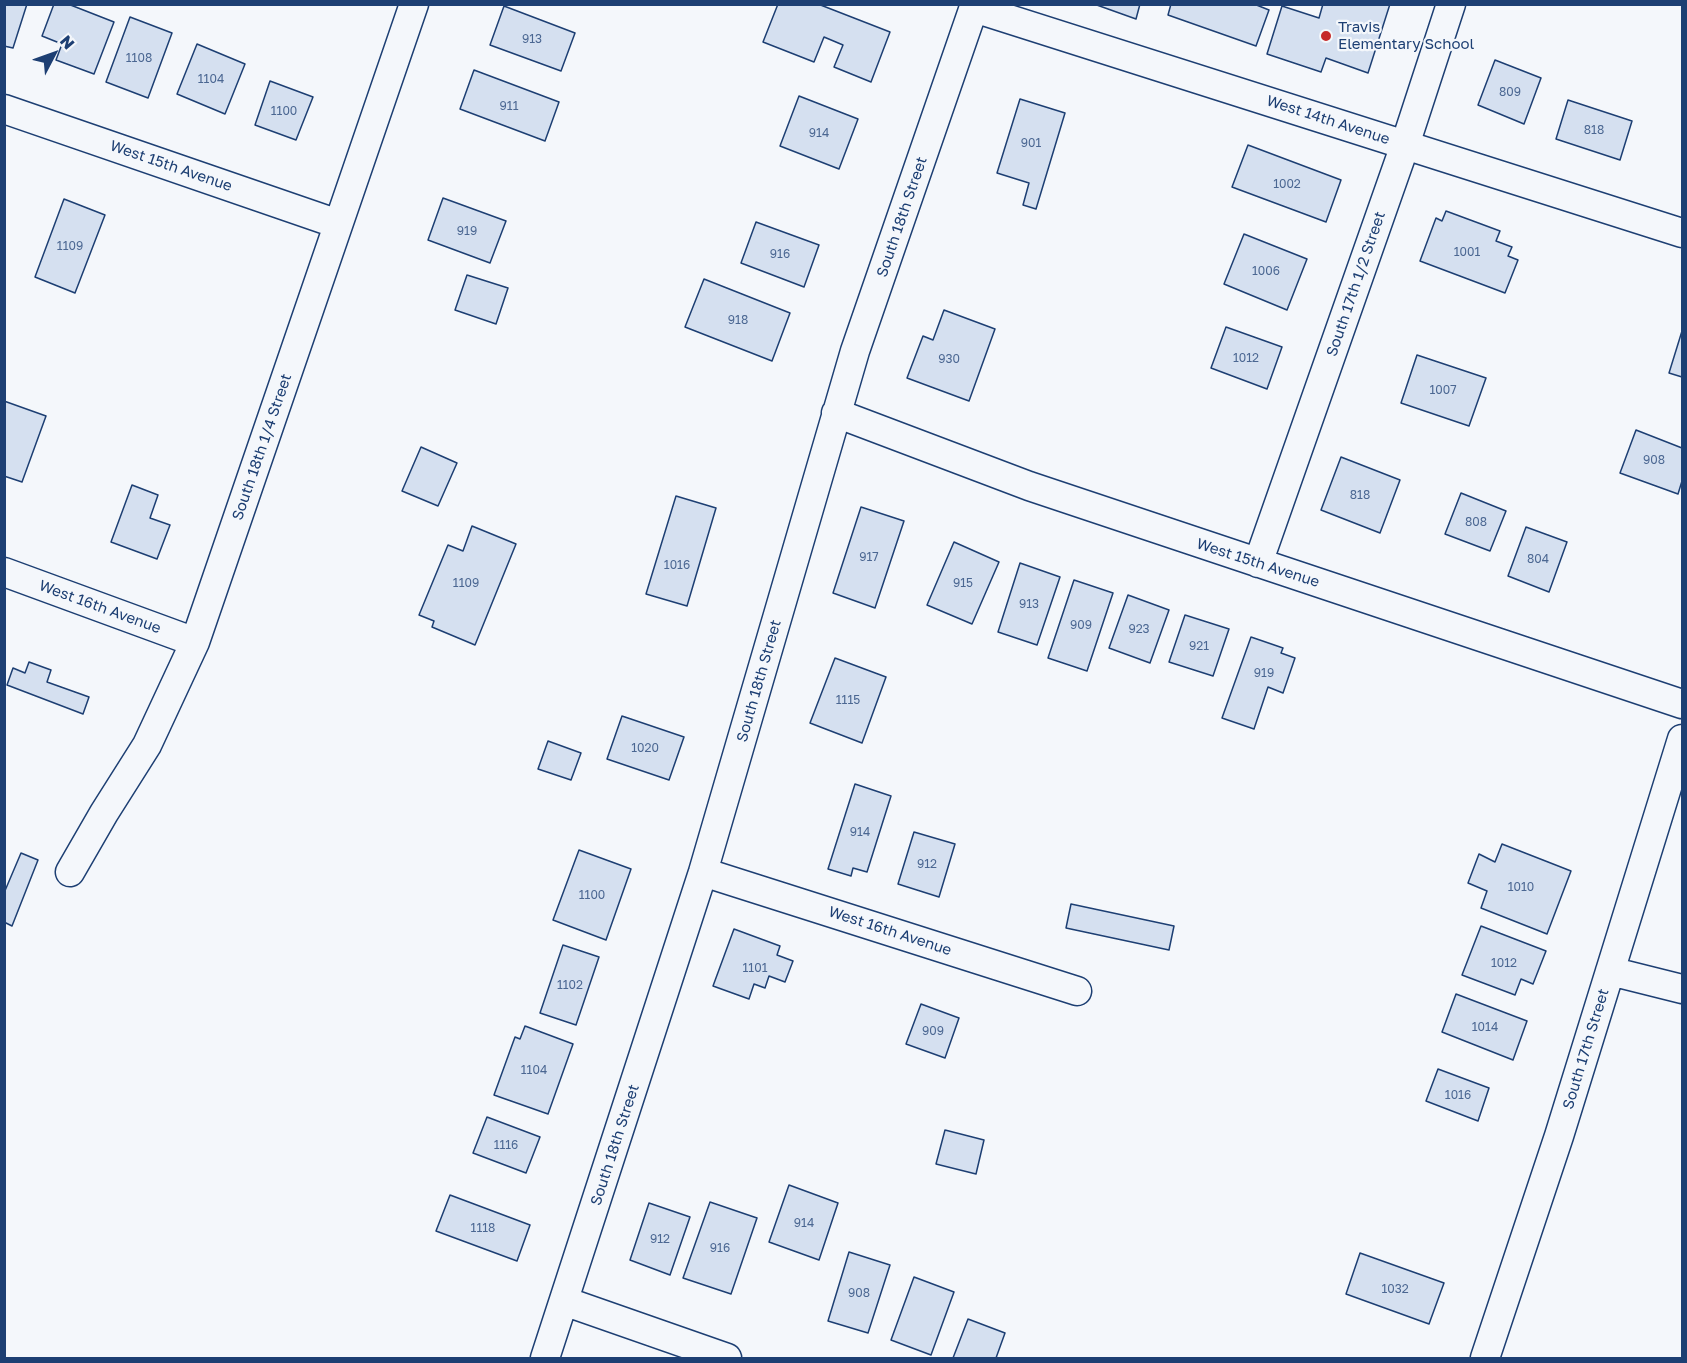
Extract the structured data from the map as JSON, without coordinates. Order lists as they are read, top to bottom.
{
  "streets": {
    "street": [
      "West 14th Avenue",
      "West 15th Avenue",
      "South 18th Street",
      "South 17th 1/2 Street",
      "South 18th 1/4 Street",
      "West 16th Avenue",
      "South 17th Street"
    ]
  },
  "crossings": [
    ["West 14th Avenue", "South 18th Street"],
    ["West 14th Avenue", "South 17th 1/2 Street"],
    ["West 15th Avenue", "South 18th Street"],
    ["West 15th Avenue", "South 17th 1/2 Street"],
    ["West 15th Avenue", "South 18th 1/4 Street"],
    ["South 18th Street", "West 16th Avenue"],
    ["South 18th 1/4 Street", "West 16th Avenue"]
  ],
  "places": ["Travis Elementary School"],
  "house_numbers": [
    "913",
    "1108",
    "1104",
    "809",
    "911",
    "1100",
    "818",
    "914",
    "901",
    "1002",
    "919",
    "1109",
    "1001",
    "916",
    "1006",
    "918",
    "1012",
    "930",
    "1007",
    "908",
    "818",
    "808",
    "917",
    "804",
    "1016",
    "1109",
    "915",
    "913",
    "909",
    "923",
    "921",
    "919",
    "1115",
    "1020",
    "914",
    "912",
    "1010",
    "1100",
    "1012",
    "1101",
    "1102",
    "1014",
    "909",
    "1104",
    "1016",
    "1116",
    "914",
    "1118",
    "912",
    "916",
    "1032",
    "908"
  ],
  "north": "top right"
}
